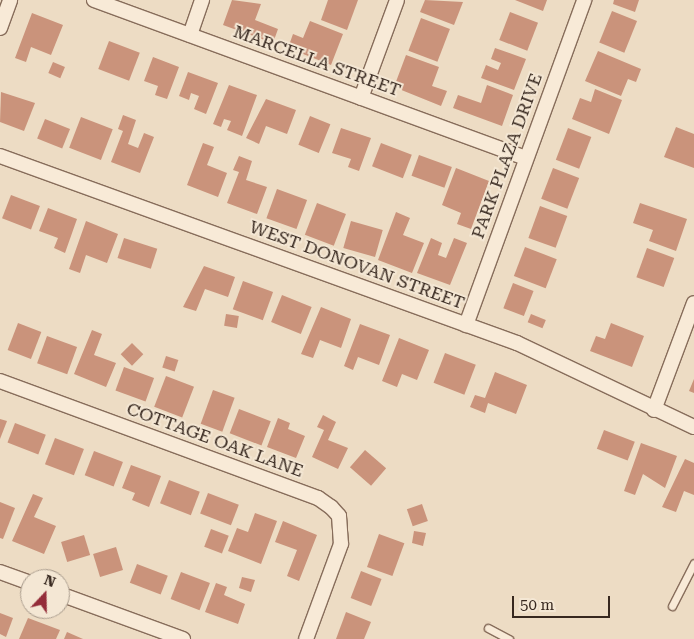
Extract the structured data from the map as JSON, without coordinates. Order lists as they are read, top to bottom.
{
  "streets": {
    "street": [
      "MARCELLA STREET",
      "PARK PLAZA DRIVE",
      "WEST DONOVAN STREET",
      "COTTAGE OAK LANE"
    ]
  },
  "crossings": [
    ["MARCELLA STREET", "PARK PLAZA DRIVE"],
    ["PARK PLAZA DRIVE", "WEST DONOVAN STREET"]
  ],
  "scale_bar": "50 m",
  "north": "top"
}
